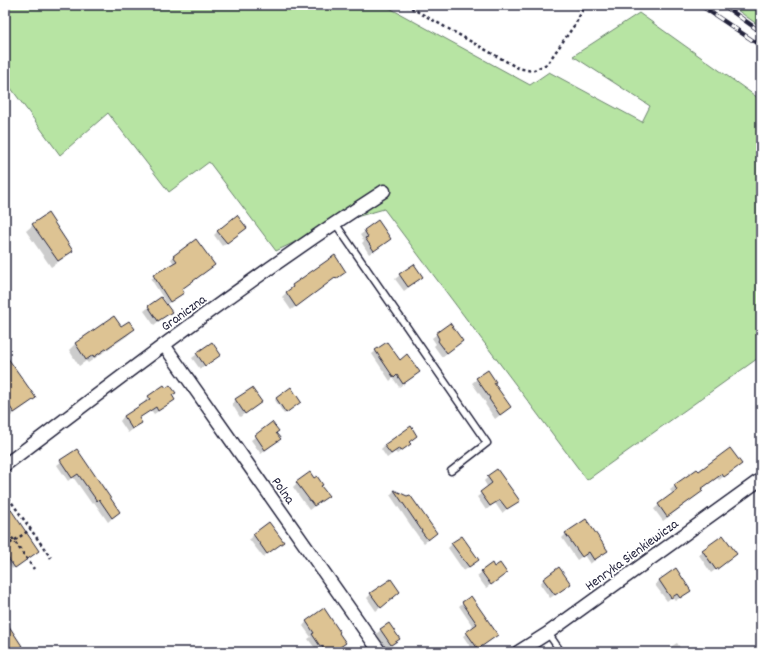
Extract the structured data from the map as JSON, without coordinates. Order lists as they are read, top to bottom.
{
  "streets": {
    "street": ["Graniczna", "Polna", "Henryka Sienkiewicza"]
  },
  "crossings": [
    ["Graniczna", "Polna"]
  ]
}
